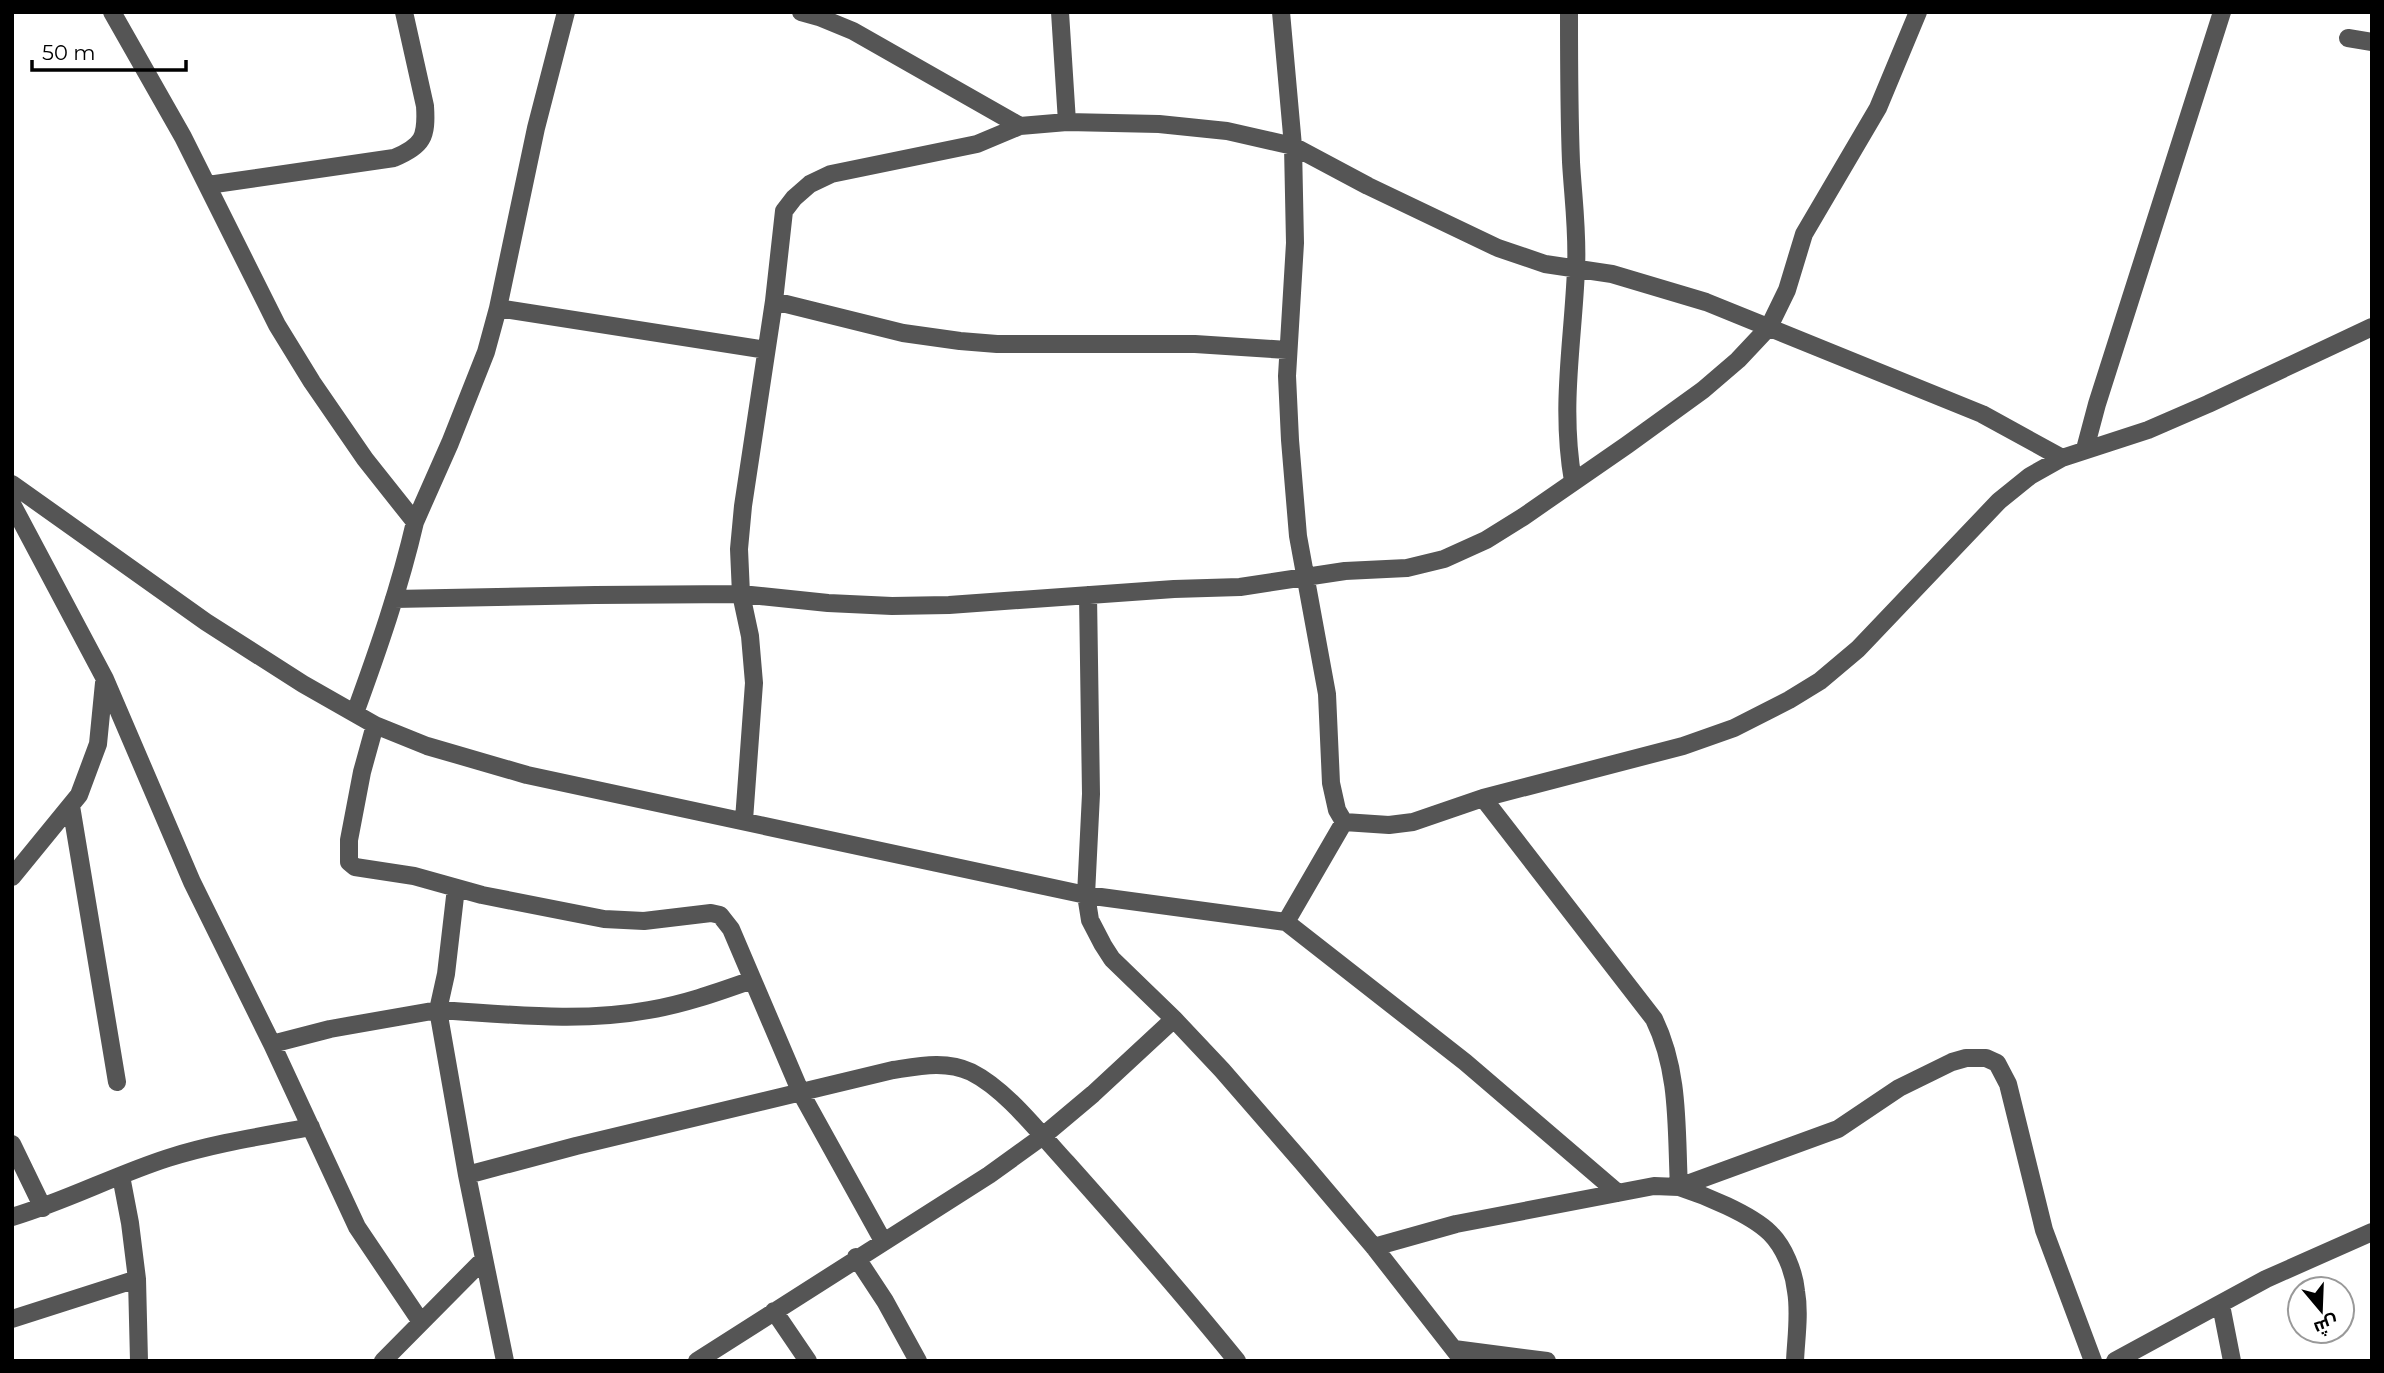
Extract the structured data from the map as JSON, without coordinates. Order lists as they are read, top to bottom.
{
  "scale_bar": "50 m",
  "north": "bottom"
}
